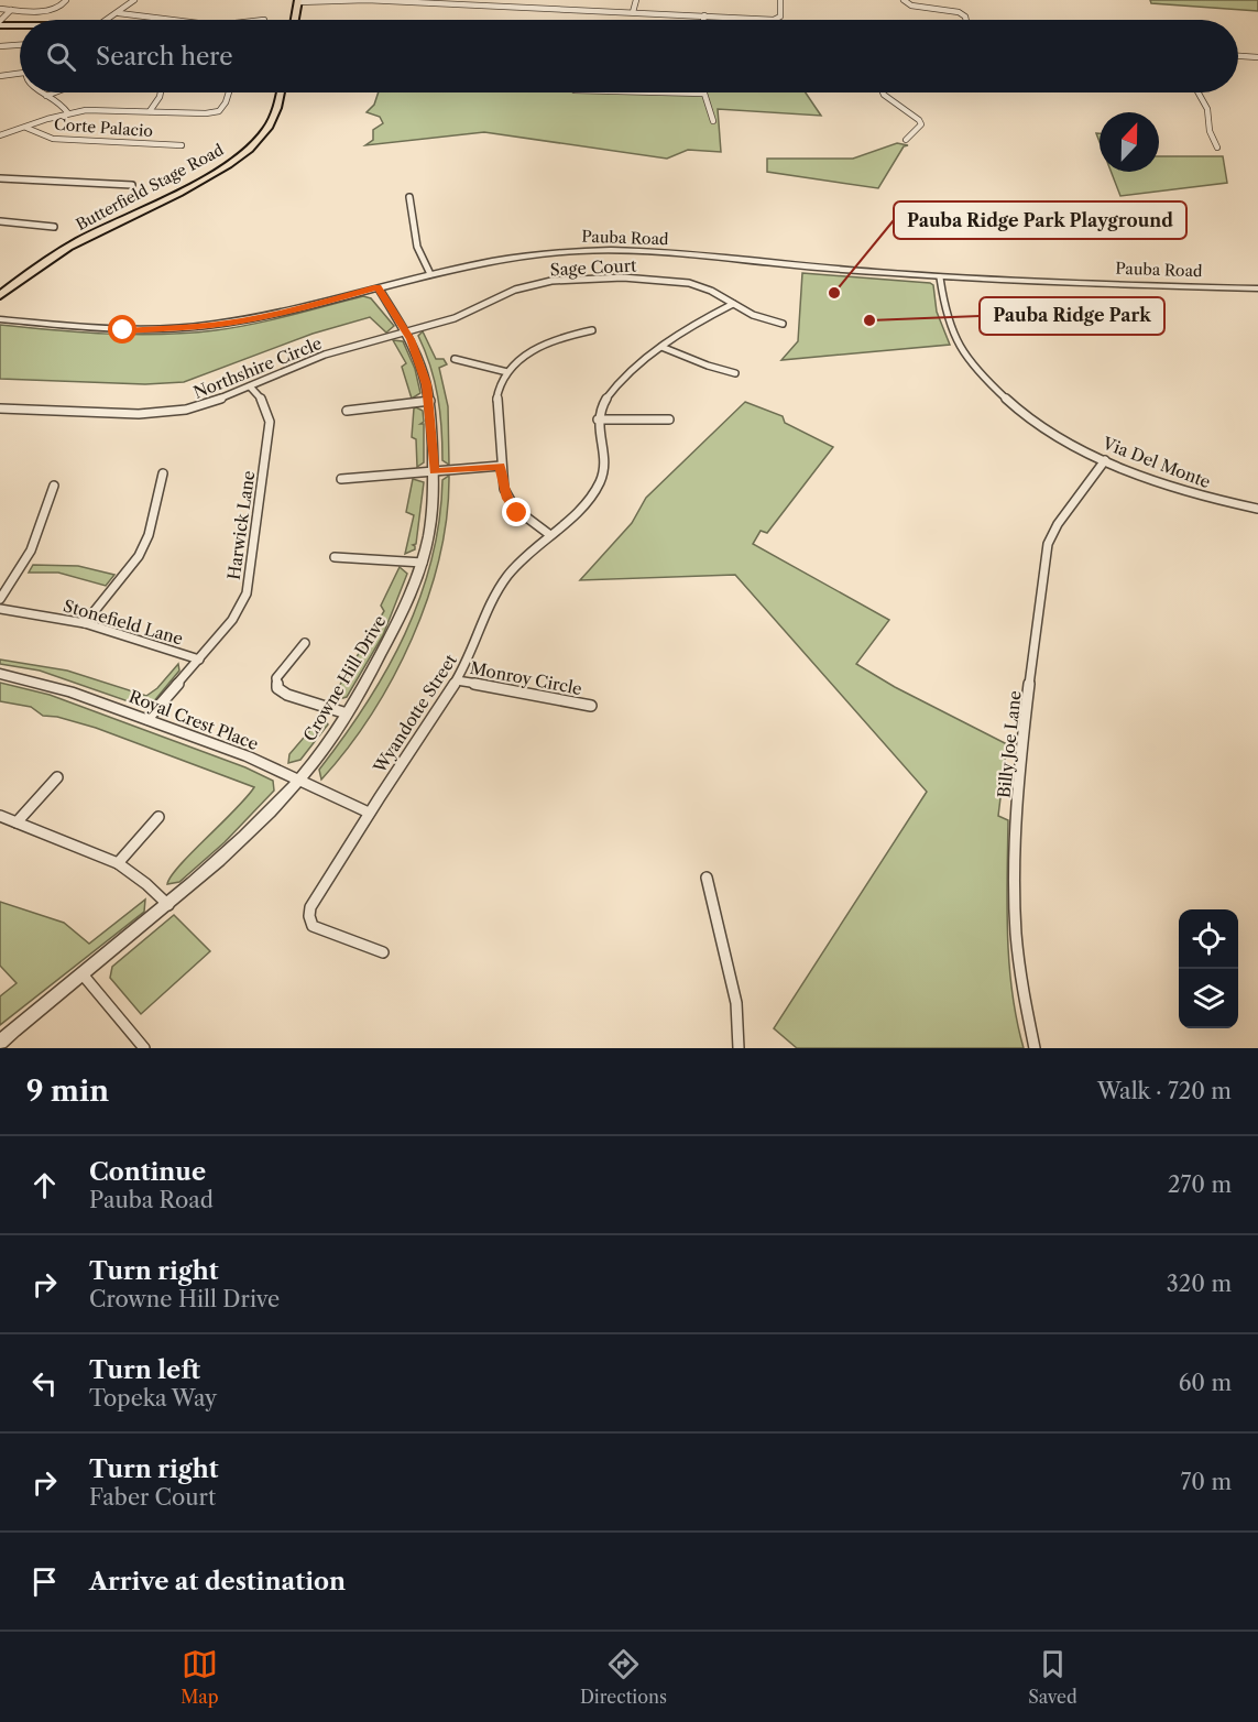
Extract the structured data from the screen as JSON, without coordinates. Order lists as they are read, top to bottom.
{
  "streets": {
    "main road": ["Butterfield Stage Road"],
    "street": [
      "Corte Palacio",
      "Pauba Road",
      "Sage Court",
      "Northshire Circle",
      "Via Del Monte",
      "Harwick Lane",
      "Stonefield Lane",
      "Crowne Hill Drive",
      "Monroy Circle",
      "Wyandotte Street",
      "Royal Crest Place",
      "Billy Joe Lane"
    ]
  },
  "crossings": [
    ["Pauba Road", "Via Del Monte"],
    ["Pauba Road", "Crowne Hill Drive"],
    ["Sage Court", "Northshire Circle"],
    ["Sage Court", "Crowne Hill Drive"],
    ["Northshire Circle", "Harwick Lane"],
    ["Northshire Circle", "Crowne Hill Drive"],
    ["Via Del Monte", "Billy Joe Lane"],
    ["Harwick Lane", "Stonefield Lane"],
    ["Harwick Lane", "Royal Crest Place"],
    ["Crowne Hill Drive", "Royal Crest Place"],
    ["Monroy Circle", "Wyandotte Street"],
    ["Wyandotte Street", "Royal Crest Place"]
  ],
  "places": ["Pauba Ridge Park Playground", "Pauba Ridge Park"],
  "north": "top",
  "page": {
    "search": "Search here",
    "heading": ["9 min", "Walk · 720 m"],
    "list": [
      ["Continue", "Pauba Road", "270 m"],
      ["Turn right", "Crowne Hill Drive", "320 m"],
      ["Turn left", "Topeka Way", "60 m"],
      ["Turn right", "Faber Court", "70 m"],
      "Arrive at destination"
    ],
    "nav": ["Map", "Directions", "Saved"]
  }
}
